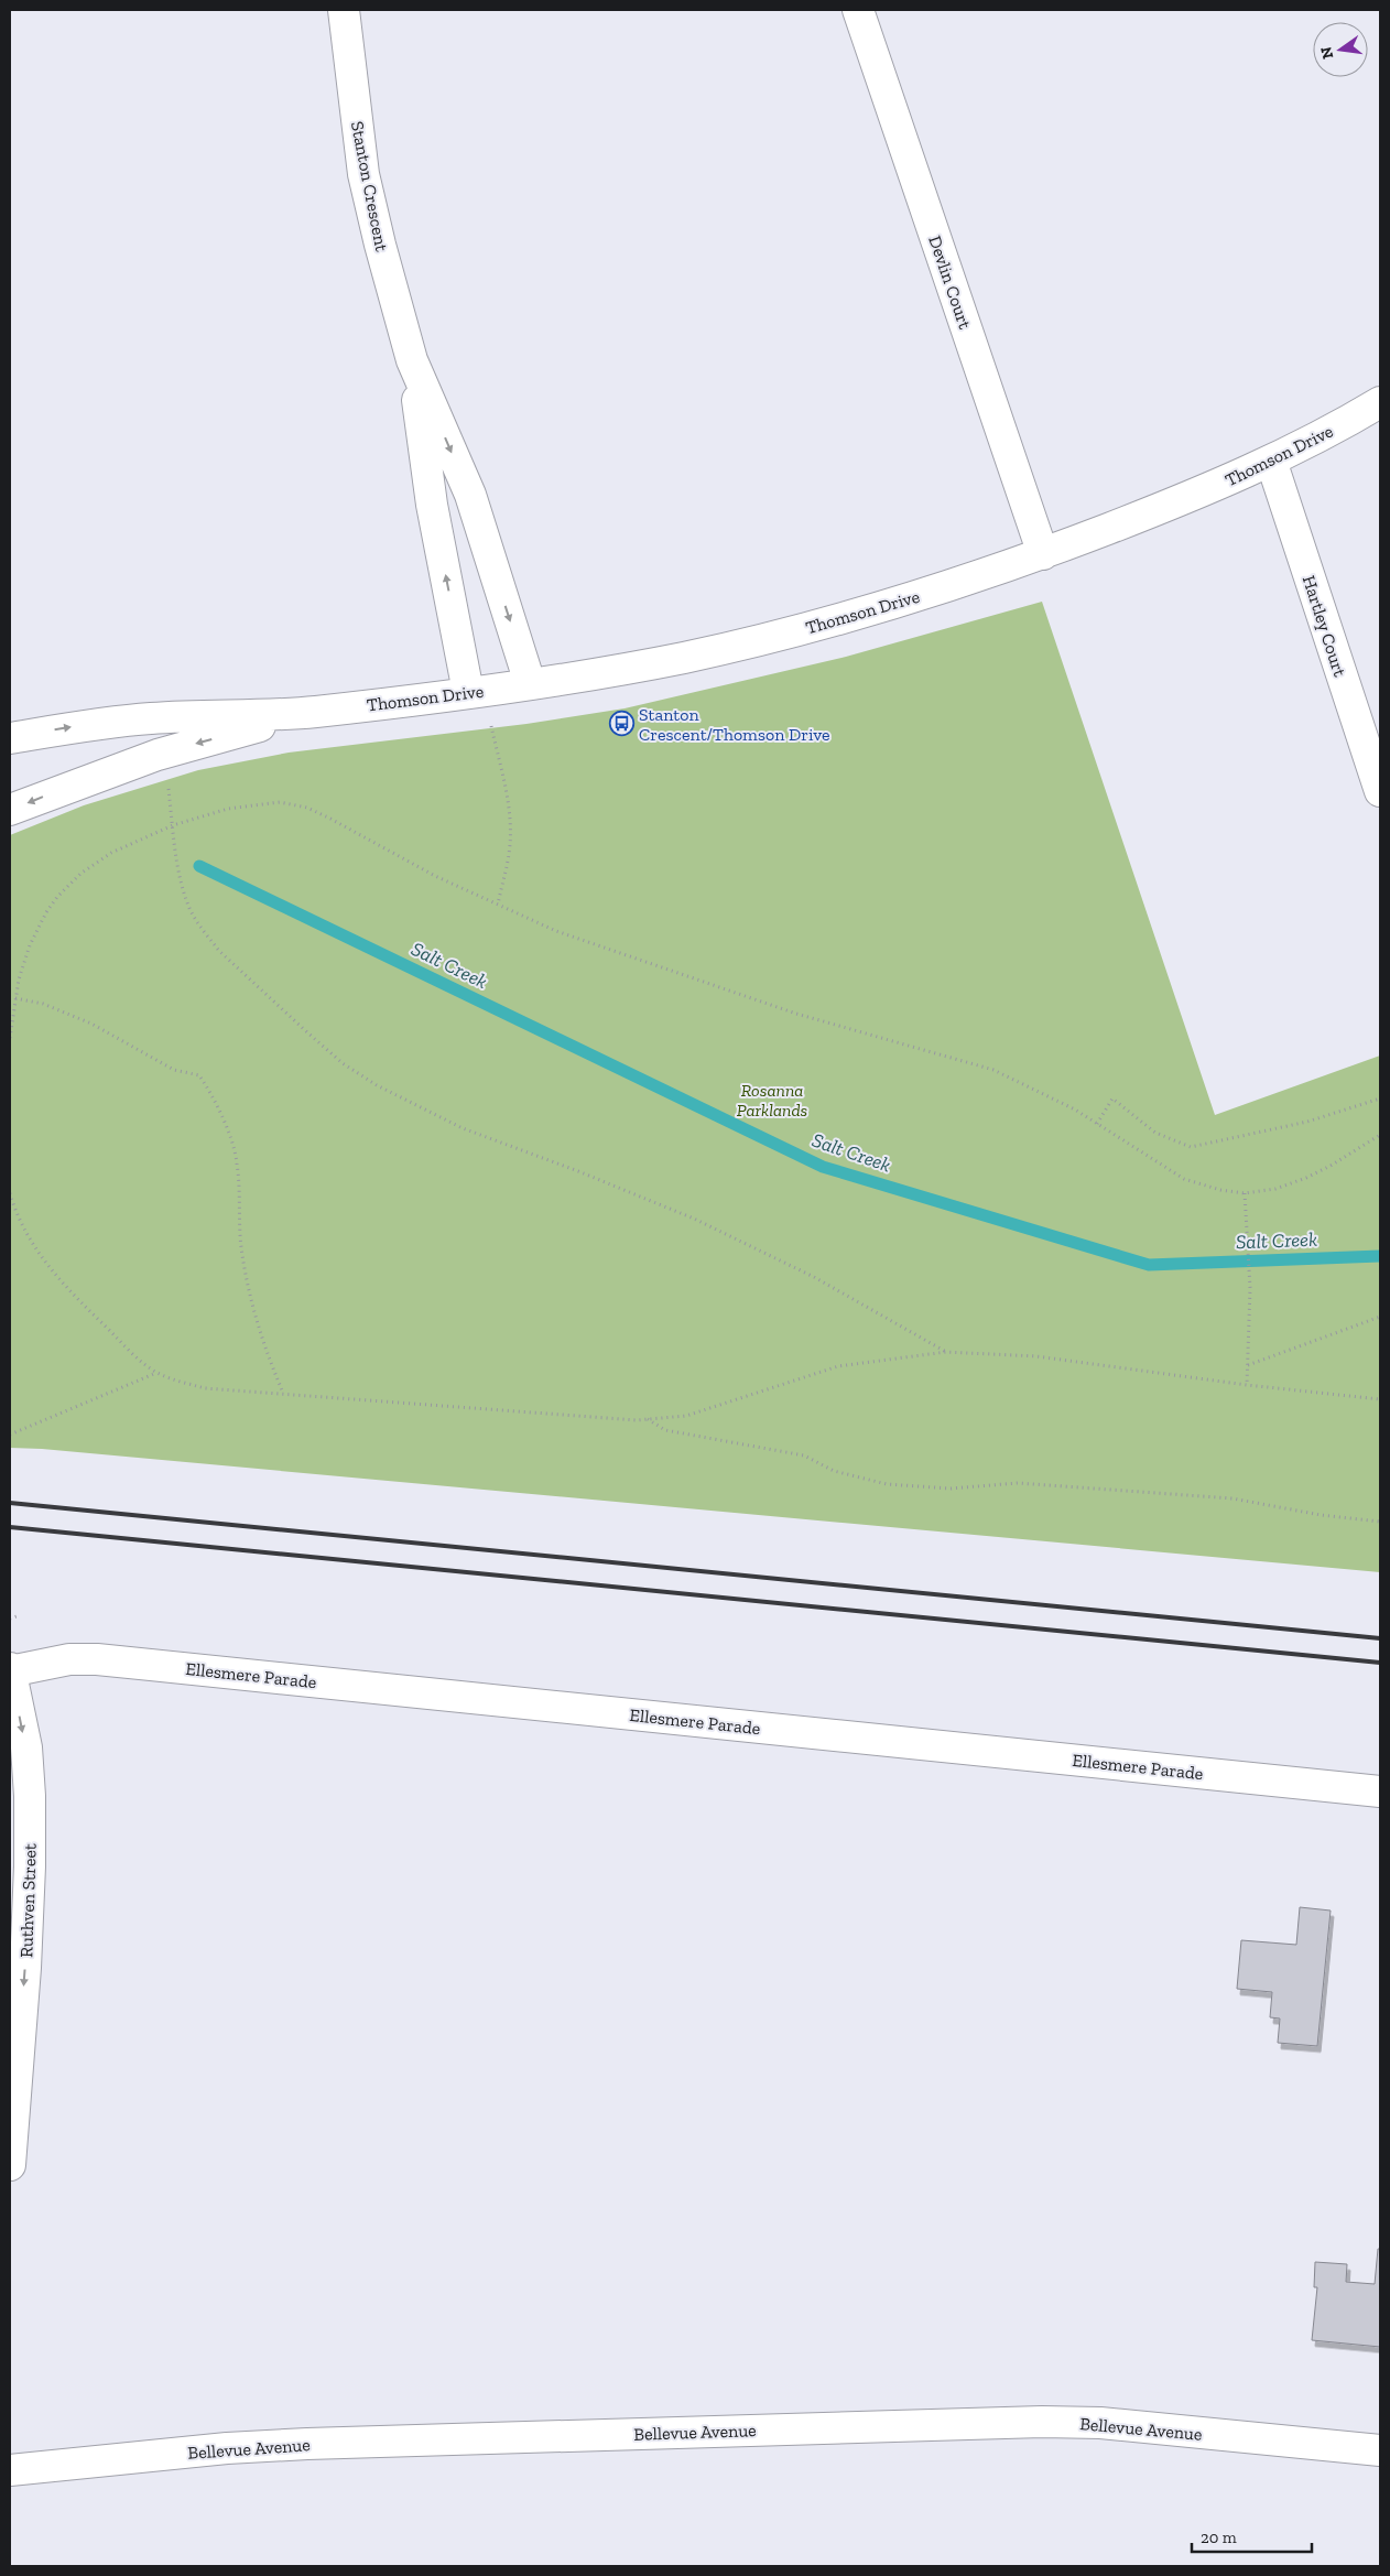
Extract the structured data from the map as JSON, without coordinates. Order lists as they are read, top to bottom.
{
  "streets": {
    "street": [
      "Stanton Crescent",
      "Devlin Court",
      "Thomson Drive",
      "Hartley Court",
      "Ellesmere Parade",
      "Ruthven Street",
      "Bellevue Avenue"
    ]
  },
  "crossings": [
    ["Stanton Crescent", "Thomson Drive"],
    ["Devlin Court", "Thomson Drive"],
    ["Thomson Drive", "Hartley Court"],
    ["Ellesmere Parade", "Ruthven Street"]
  ],
  "one_way": ["Ruthven Street"],
  "water": ["Salt Creek"],
  "parks": ["Rosanna Parklands"],
  "places": {
    "bus stop": ["Stanton Crescent/Thomson Drive"]
  },
  "scale_bar": "20 m",
  "north": "left"
}
